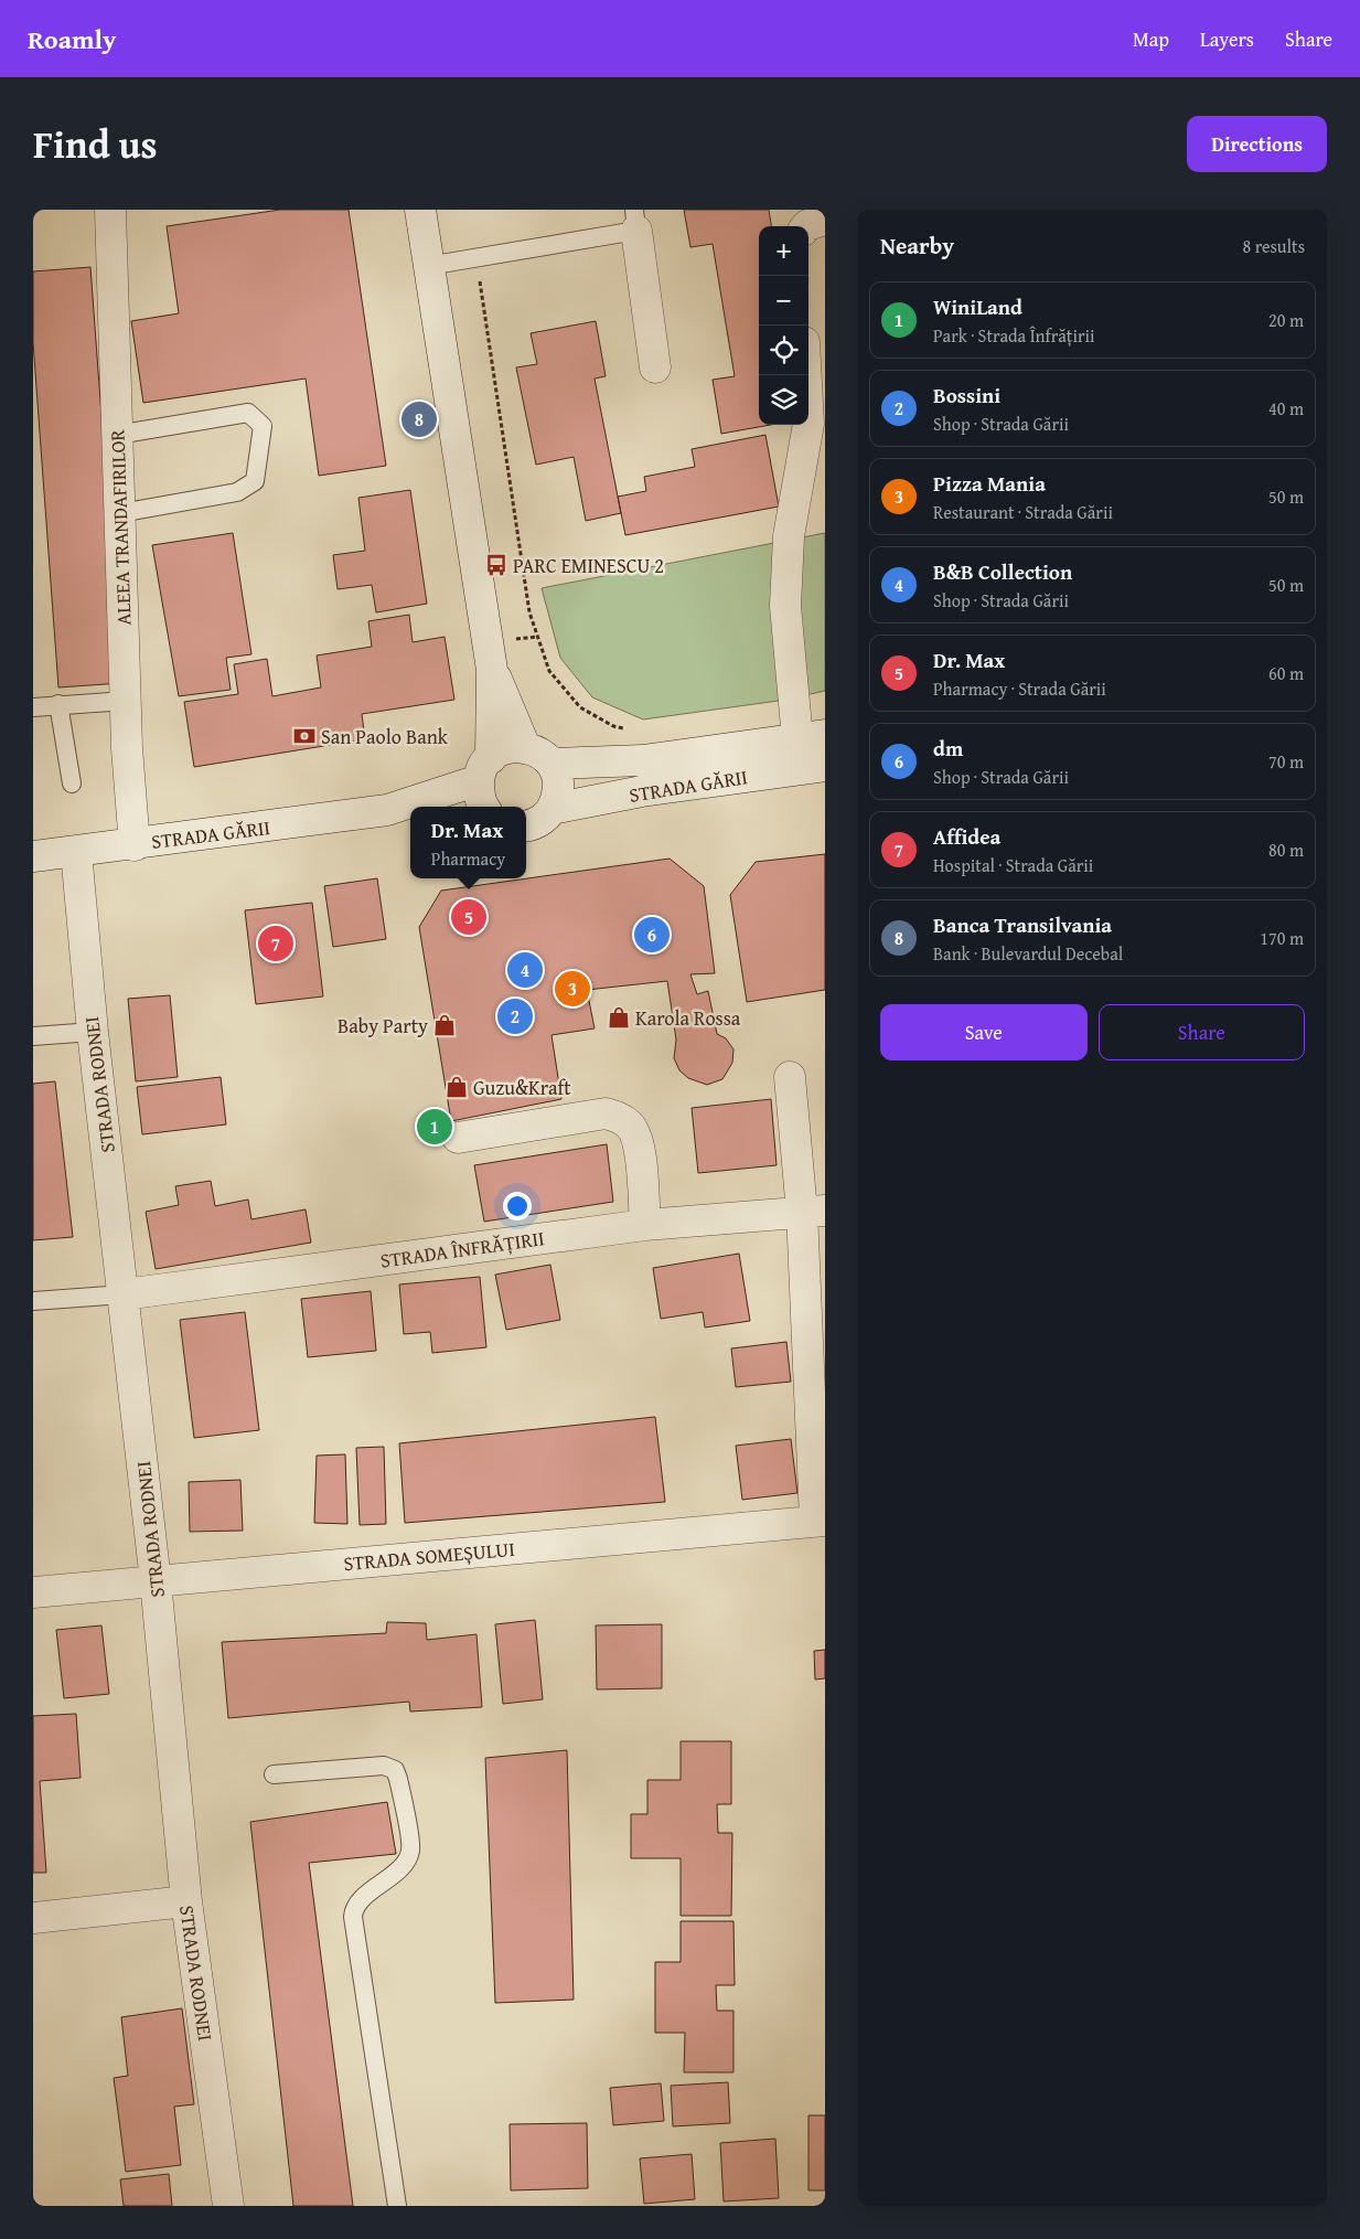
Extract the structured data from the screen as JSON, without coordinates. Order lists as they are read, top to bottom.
{
  "streets": {
    "street": [
      "ALEEA TRANDAFIRILOR",
      "STRADA GĂRII",
      "STRADA RODNEI",
      "STRADA ÎNFRĂȚIRII",
      "STRADA SOMEȘULUI"
    ]
  },
  "crossings": [
    ["ALEEA TRANDAFIRILOR", "STRADA GĂRII"],
    ["STRADA GĂRII", "STRADA RODNEI"],
    ["STRADA RODNEI", "STRADA ÎNFRĂȚIRII"],
    ["STRADA RODNEI", "STRADA SOMEȘULUI"]
  ],
  "places": {
    "bus stop": ["PARC EMINESCU 2"],
    "bank": ["San Paolo Bank"],
    "shop": ["Karola Rossa", "Baby Party", "Guzu&Kraft"]
  },
  "page": {
    "header": "Roamly",
    "nav": ["Map", "Layers", "Share"],
    "title": "Find us",
    "buttons": [
      "Directions",
      ["Save", "Share"]
    ],
    "heading": ["Nearby", "8 results"],
    "map_buttons": ["+", "−"],
    "list": [
      {
        "mark": "1",
        "name": "WiniLand",
        "note": "Park · Strada Înfrățirii",
        "value": "20 m"
      },
      {
        "mark": "2",
        "name": "Bossini",
        "note": "Shop · Strada Gării",
        "value": "40 m"
      },
      {
        "mark": "3",
        "name": "Pizza Mania",
        "note": "Restaurant · Strada Gării",
        "value": "50 m"
      },
      {
        "mark": "4",
        "name": "B&B Collection",
        "note": "Shop · Strada Gării",
        "value": "50 m"
      },
      {
        "mark": "5",
        "name": "Dr. Max",
        "note": "Pharmacy · Strada Gării",
        "value": "60 m"
      },
      {
        "mark": "6",
        "name": "dm",
        "note": "Shop · Strada Gării",
        "value": "70 m"
      },
      {
        "mark": "7",
        "name": "Affidea",
        "note": "Hospital · Strada Gării",
        "value": "80 m"
      },
      {
        "mark": "8",
        "name": "Banca Transilvania",
        "note": "Bank · Bulevardul Decebal",
        "value": "170 m"
      }
    ],
    "pins": [
      "8",
      "5",
      "6",
      "7",
      "4",
      "3",
      "2",
      "1"
    ],
    "popup": ["Dr. Max", "Pharmacy"]
  }
}
